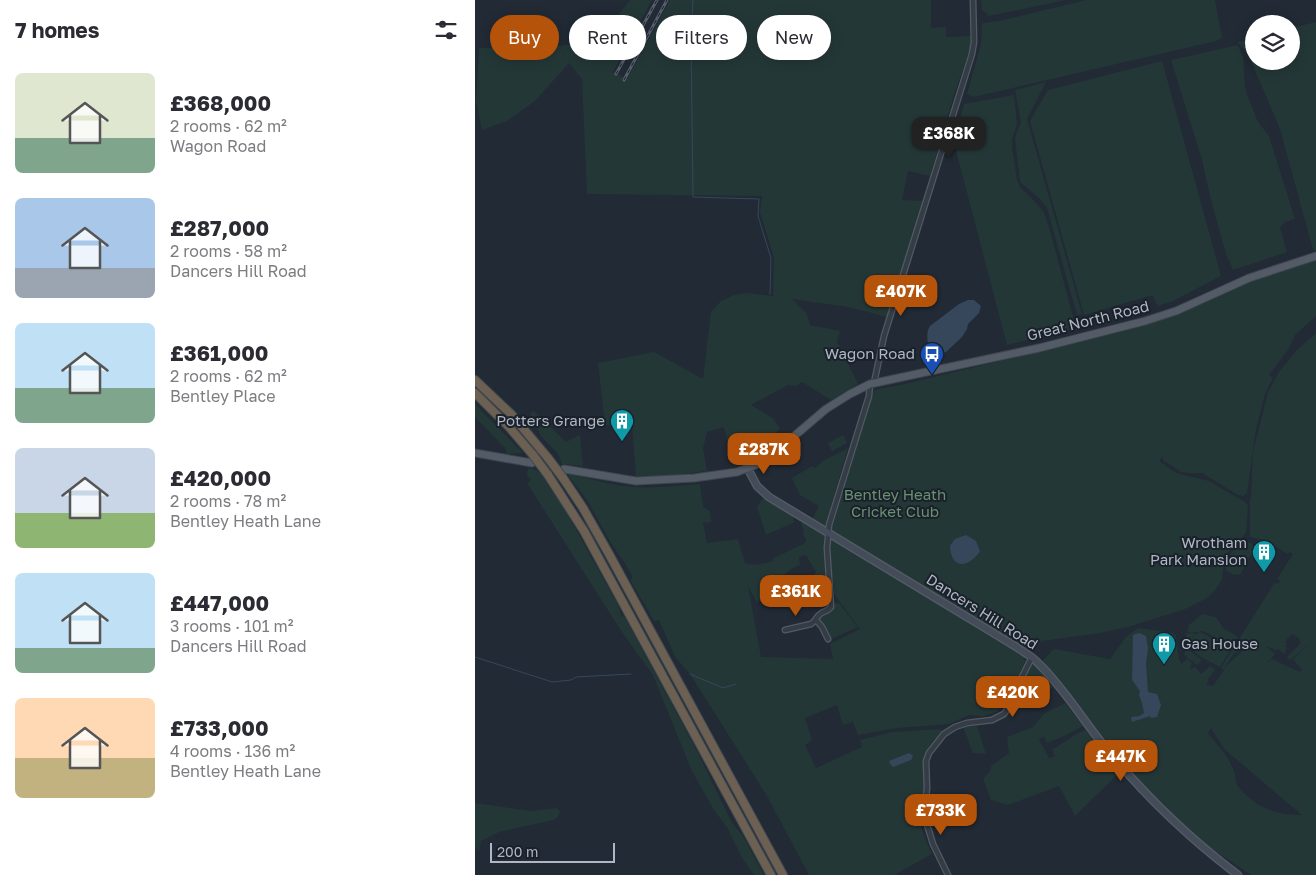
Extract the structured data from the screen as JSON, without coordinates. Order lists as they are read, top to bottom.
{
  "streets": {
    "main road": ["Great North Road"],
    "street": ["Dancers Hill Road"]
  },
  "crossings": [
    ["Great North Road", "Dancers Hill Road"]
  ],
  "parks": ["Bentley Heath Cricket Club"],
  "places": {
    "bus stop": ["Wagon Road"],
    "building": ["Potters Grange", "Wrotham Park Mansion", "Gas House"]
  },
  "scale_bar": "200 m",
  "page": {
    "heading": "7 homes",
    "chip": [
      "Buy",
      "Rent",
      "Filters",
      "New"
    ],
    "list": [
      {
        "name": "£368,000",
        "note": "2 rooms · 62 m² · Wagon Road"
      },
      {
        "name": "£287,000",
        "note": "2 rooms · 58 m² · Dancers Hill Road"
      },
      {
        "name": "£361,000",
        "note": "2 rooms · 62 m² · Bentley Place"
      },
      {
        "name": "£420,000",
        "note": "2 rooms · 78 m² · Bentley Heath Lane"
      },
      {
        "name": "£447,000",
        "note": "3 rooms · 101 m² · Dancers Hill Road"
      },
      {
        "name": "£733,000",
        "note": "4 rooms · 136 m² · Bentley Heath Lane"
      }
    ],
    "price": [
      "£368K",
      "£407K",
      "£287K",
      "£361K",
      "£420K",
      "£447K",
      "£733K"
    ],
    "scale": "200 m"
  }
}
